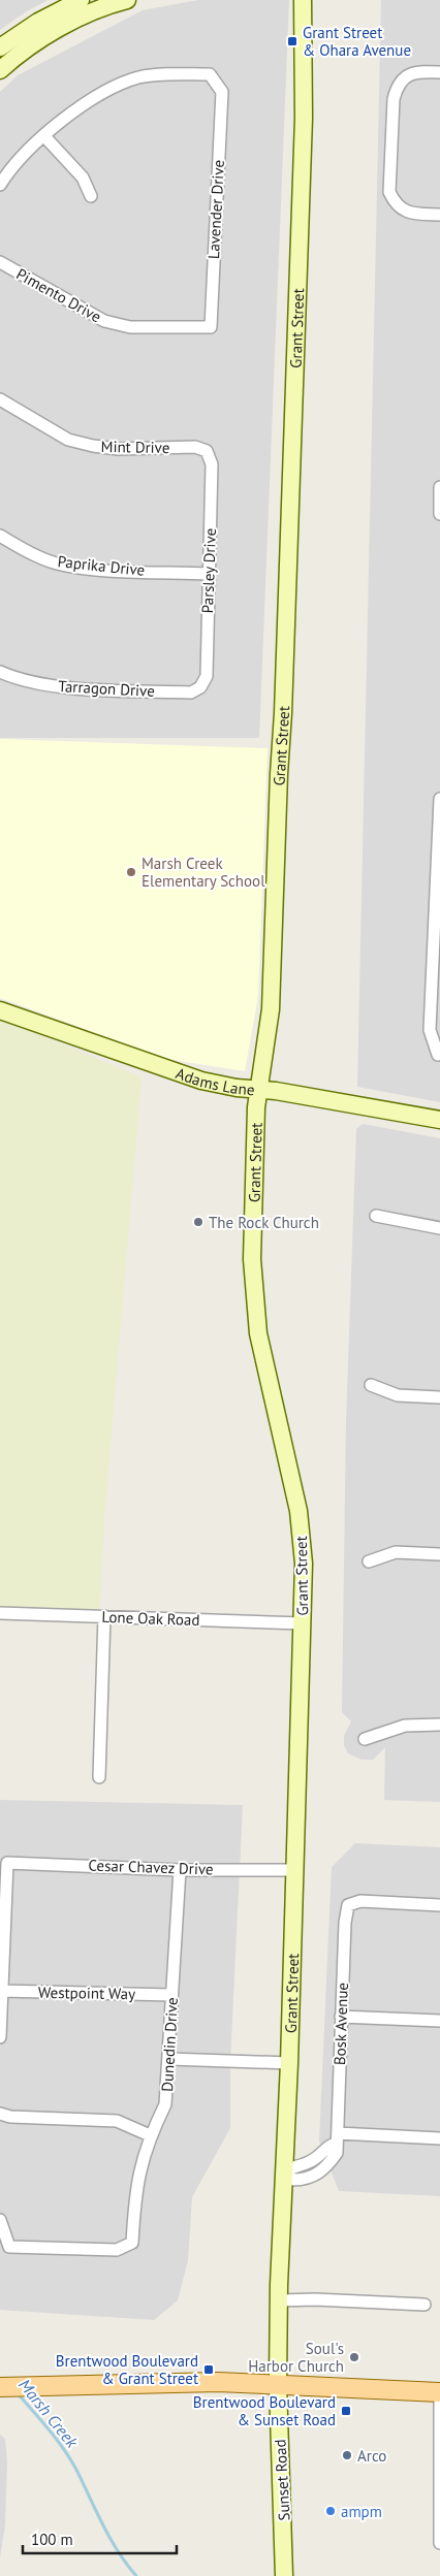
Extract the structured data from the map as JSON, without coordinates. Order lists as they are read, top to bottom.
{
  "streets": {
    "street": [
      "Lavender Drive",
      "Pimento Drive",
      "Grant Street",
      "Mint Drive",
      "Paprika Drive",
      "Parsley Drive",
      "Tarragon Drive",
      "Adams Lane",
      "Lone Oak Road",
      "Cesar Chavez Drive",
      "Westpoint Way",
      "Bosk Avenue",
      "Dunedin Drive",
      "Sunset Road"
    ]
  },
  "crossings": [
    ["Lavender Drive", "Pimento Drive"],
    ["Grant Street", "Adams Lane"],
    ["Grant Street", "Lone Oak Road"],
    ["Grant Street", "Cesar Chavez Drive"],
    ["Grant Street", "Sunset Road"],
    ["Mint Drive", "Parsley Drive"],
    ["Paprika Drive", "Parsley Drive"],
    ["Parsley Drive", "Tarragon Drive"],
    ["Cesar Chavez Drive", "Westpoint Way"],
    ["Cesar Chavez Drive", "Dunedin Drive"],
    ["Westpoint Way", "Dunedin Drive"]
  ],
  "water": ["Marsh Creek"],
  "places": {
    "transit": ["Grant Street & Ohara Avenue", "Brentwood Boulevard & Grant Street", "Brentwood Boulevard & Sunset Road"],
    "other": [
      "Marsh Creek Elementary School",
      "The Rock Church",
      "Soul's Harbor Church",
      "Arco",
      "ampm"
    ]
  },
  "scale_bar": "100 m"
}
